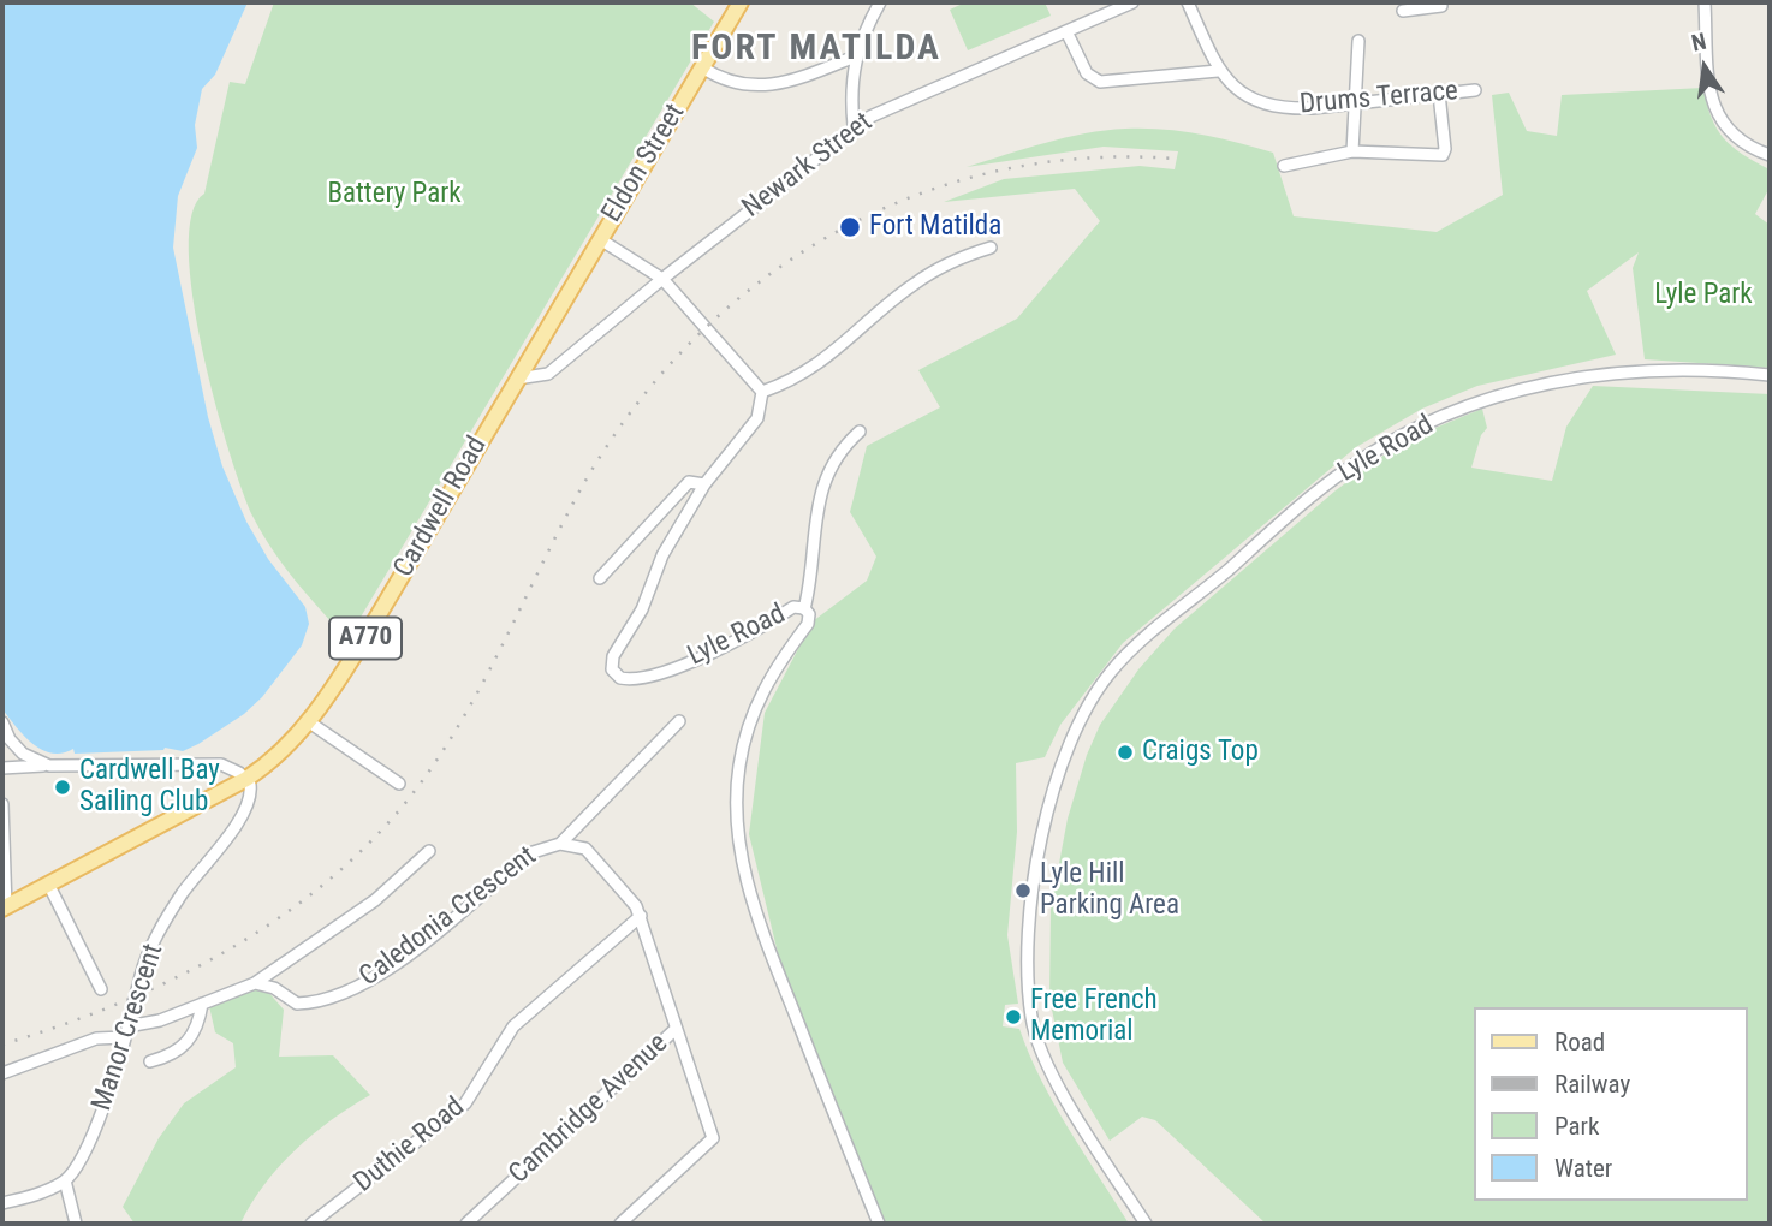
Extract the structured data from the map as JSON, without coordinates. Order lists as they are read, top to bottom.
{
  "streets": {
    "main road": ["Eldon Street", "Cardwell Road", "A770"],
    "street": [
      "Drums Terrace",
      "Newark Street",
      "Lyle Road",
      "Caledonia Crescent",
      "Manor Crescent",
      "Cambridge Avenue",
      "Duthie Road"
    ]
  },
  "crossings": [
    ["Eldon Street", "Cardwell Road"],
    ["Newark Street", "Cardwell Road"],
    ["Cardwell Road", "Manor Crescent"],
    ["Caledonia Crescent", "Cambridge Avenue"],
    ["Caledonia Crescent", "Duthie Road"]
  ],
  "districts": ["FORT MATILDA"],
  "parks": ["Battery Park", "Lyle Park"],
  "places": [
    "Fort Matilda",
    "Craigs Top",
    "Cardwell Bay Sailing Club",
    "Lyle Hill Parking Area",
    "Free French Memorial"
  ],
  "legend": [
    "Road",
    "Railway",
    "Park",
    "Water"
  ],
  "north": "top"
}
